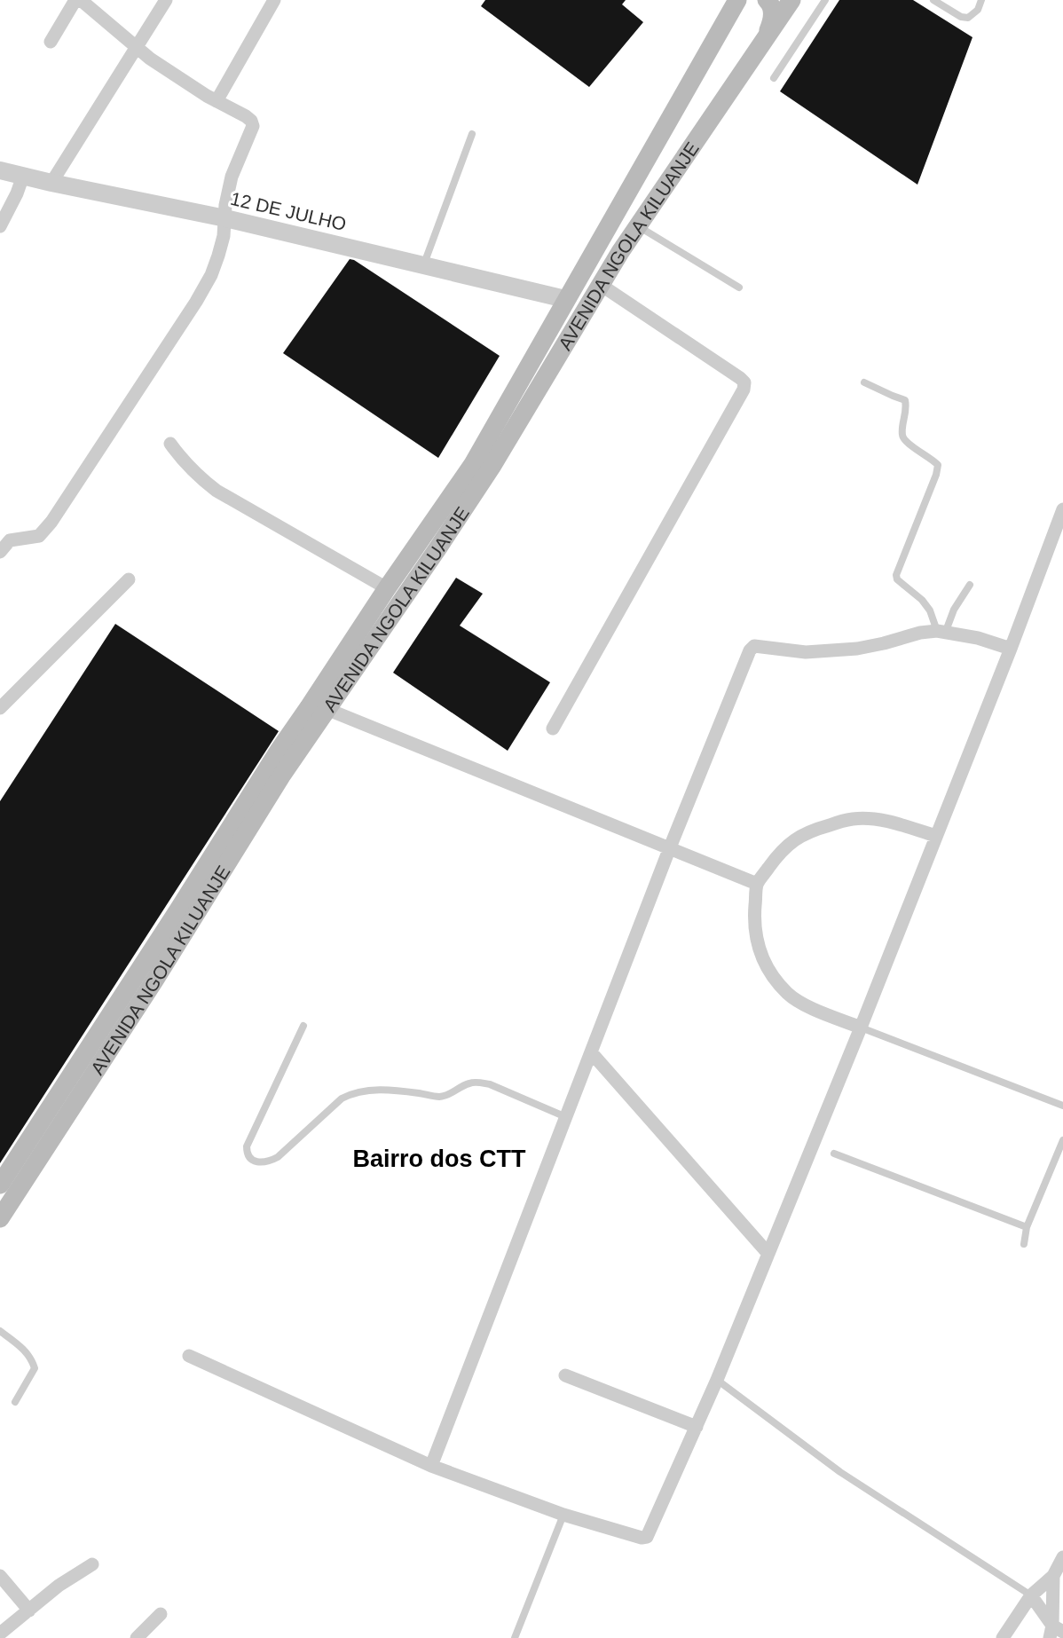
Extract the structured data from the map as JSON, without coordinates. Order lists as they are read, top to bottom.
{
  "streets": {
    "main road": ["AVENIDA NGOLA KILUANJE"],
    "street": ["12 DE JULHO"]
  },
  "crossings": [
    ["12 DE JULHO", "AVENIDA NGOLA KILUANJE"]
  ],
  "districts": ["Bairro dos CTT"]
}
